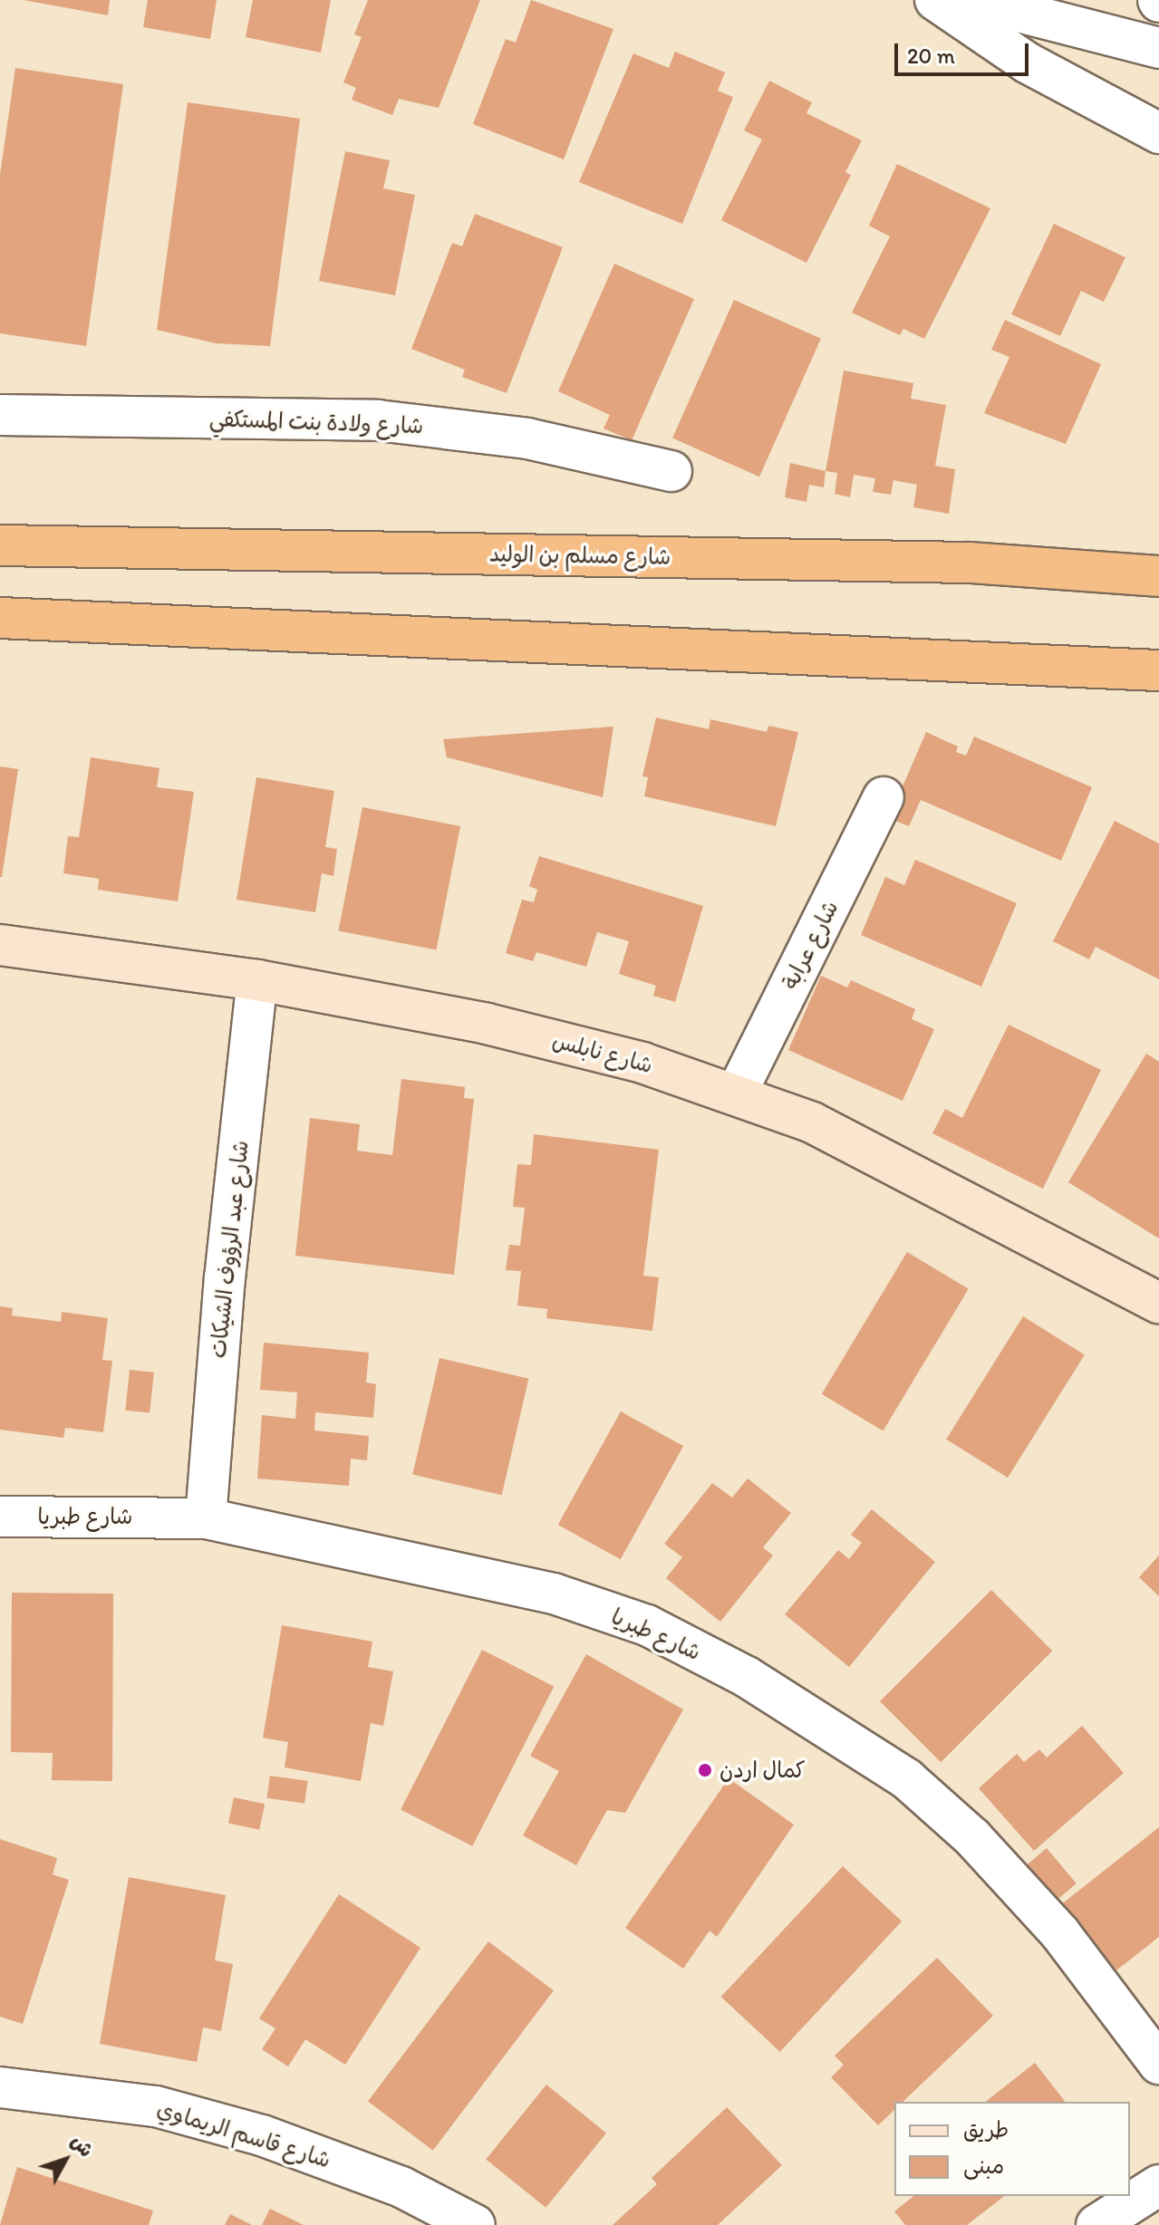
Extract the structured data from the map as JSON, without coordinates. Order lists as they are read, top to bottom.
{
  "streets": {
    "highway": ["شارع مسلم بن الوليد"],
    "street": [
      "شارع ولادة بنت المستكفي",
      "شارع عرابة",
      "شارع نابلس",
      "شارع عبد الرؤوف الشيكات",
      "شارع طبريا",
      "شارع قاسم الريماوي"
    ]
  },
  "crossings": [
    ["شارع عرابة", "شارع نابلس"],
    ["شارع نابلس", "شارع عبد الرؤوف الشيكات"],
    ["شارع عبد الرؤوف الشيكات", "شارع طبريا"]
  ],
  "places": ["كمال اردن"],
  "legend": ["طريق", "مبنى"],
  "scale_bar": "20 m",
  "north": "top right"
}
